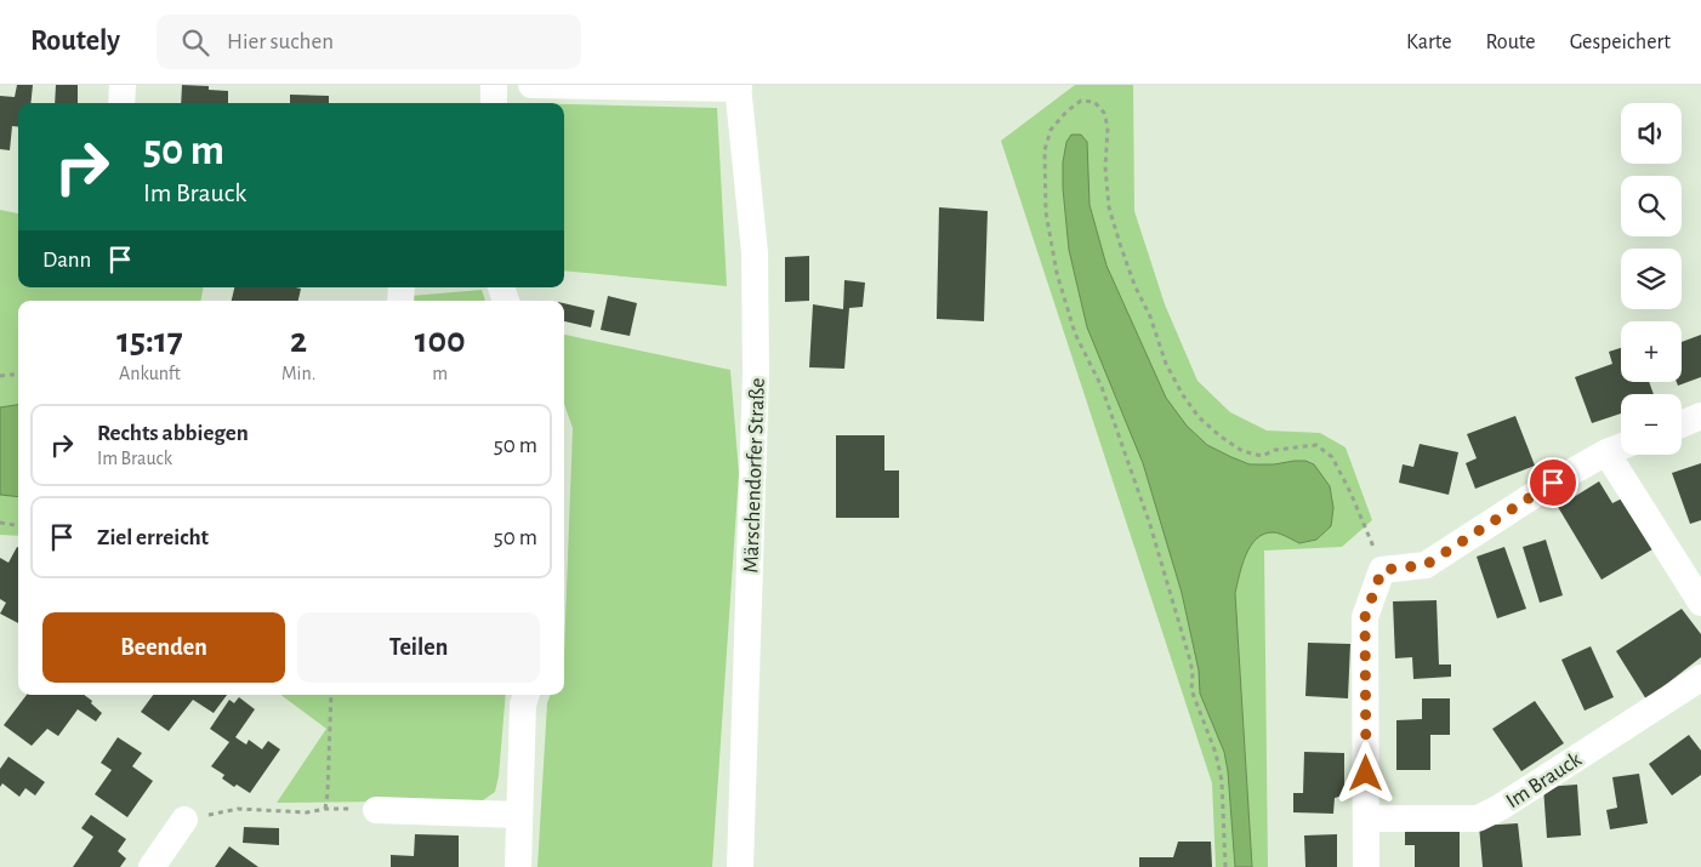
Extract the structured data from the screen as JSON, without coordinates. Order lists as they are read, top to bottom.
{
  "streets": {
    "street": ["Märschendorfer Straße", "Im Brauck"]
  },
  "page": {
    "header": "Routely",
    "search": "Hier suchen",
    "nav": ["Karte", "Route", "Gespeichert"],
    "map_buttons": ["+", "−"],
    "turn": ["50 m", "Im Brauck"],
    "then": "Dann",
    "eta": [
      "15:17",
      "Ankunft",
      "2",
      "Min.",
      "100",
      "m"
    ],
    "list": [
      {
        "name": "Rechts abbiegen",
        "note": "Im Brauck",
        "value": "50 m"
      },
      {
        "name": "Ziel erreicht",
        "value": "50 m"
      }
    ],
    "buttons": ["Beenden", "Teilen"]
  }
}
